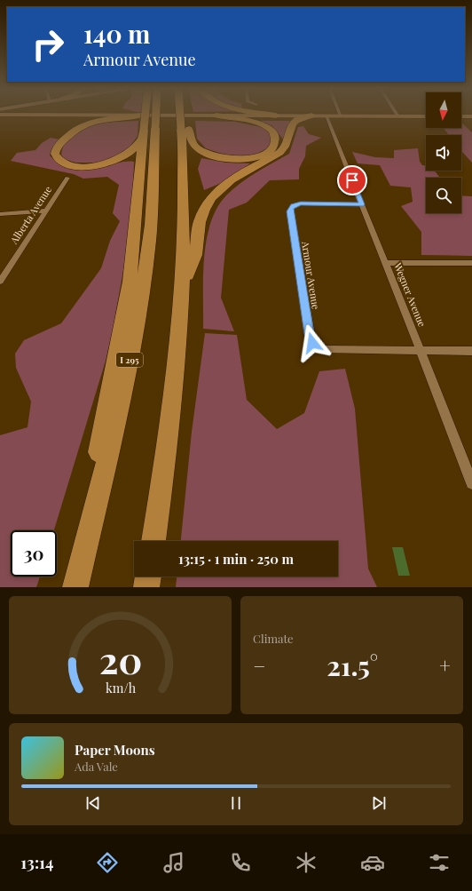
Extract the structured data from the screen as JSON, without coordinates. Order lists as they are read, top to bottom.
{
  "streets": {
    "street": ["Alberta Avenue", "Armour Avenue", "Wegner Avenue"]
  },
  "crossings": [
    ["Armour Avenue", "Wegner Avenue"]
  ],
  "north": "bottom",
  "page": {
    "turn": ["140 m", "Armour Avenue"],
    "limit": "30",
    "trip": "13:15 · 1 min · 250 m",
    "tile": "Climate",
    "heat": ["−", "21.5°", "+"],
    "song": ["Paper Moons", "Ada Vale"],
    "tabs": "13:14",
    "gauge": ["20", "km/h"]
  }
}
